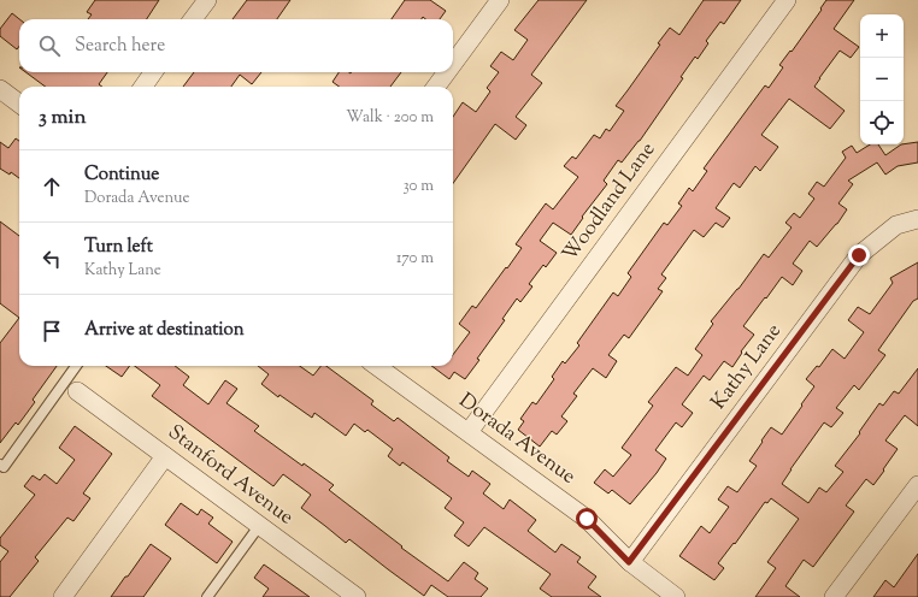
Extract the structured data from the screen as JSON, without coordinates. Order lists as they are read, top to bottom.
{
  "streets": {
    "street": [
      "Woodland Lane",
      "Kathy Lane",
      "Dorada Avenue",
      "Stanford Avenue"
    ]
  },
  "crossings": [
    ["Woodland Lane", "Dorada Avenue"],
    ["Kathy Lane", "Dorada Avenue"]
  ],
  "page": {
    "map_buttons": ["+", "−"],
    "search": "Search here",
    "heading": ["3 min", "Walk · 200 m"],
    "list": [
      ["Continue", "Dorada Avenue", "30 m"],
      ["Turn left", "Kathy Lane", "170 m"],
      "Arrive at destination"
    ]
  }
}
